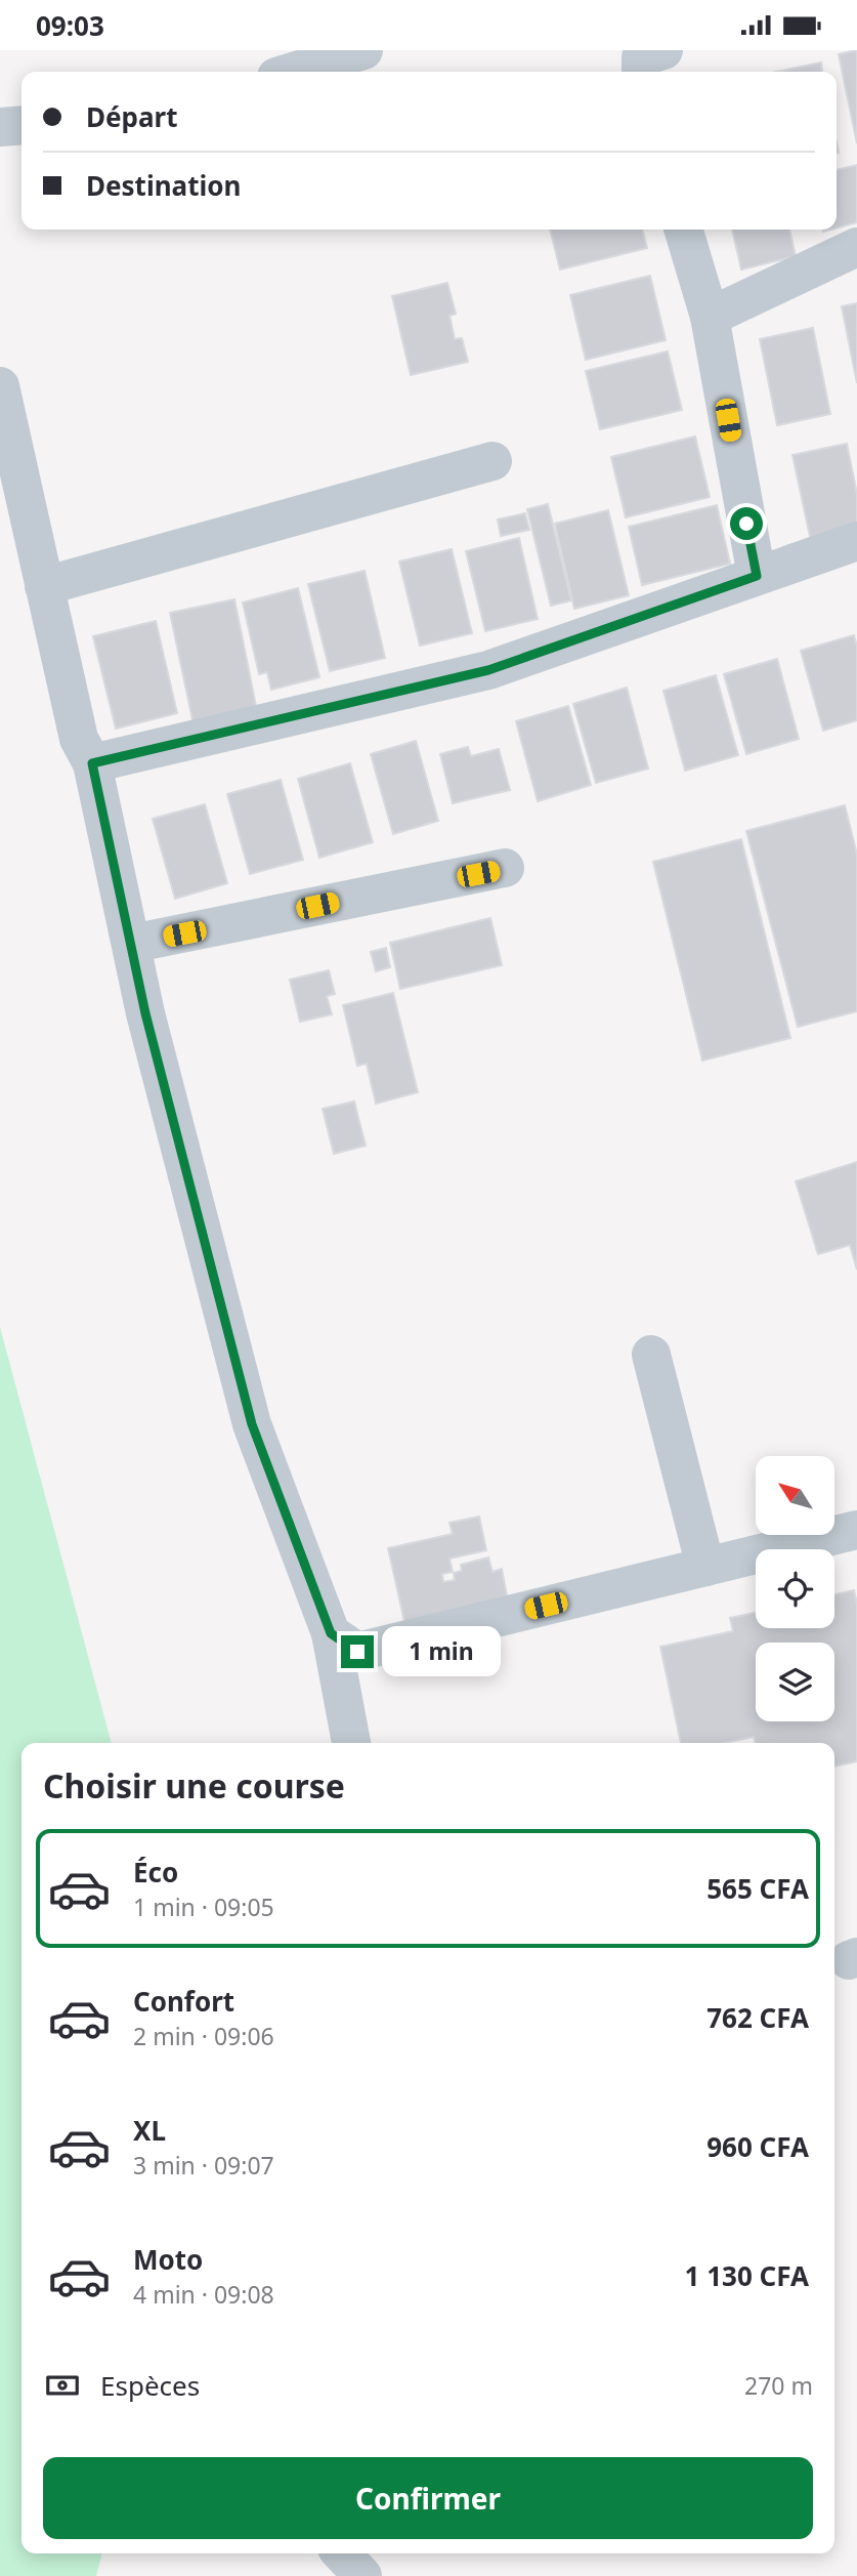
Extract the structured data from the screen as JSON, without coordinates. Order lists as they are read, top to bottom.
{
  "north": "top left",
  "page": {
    "status": "09:03",
    "banner": ["Départ", "Destination"],
    "bubble": "1 min",
    "heading": "Choisir une course",
    "list": [
      {
        "name": "Éco",
        "note": "1 min · 09:05",
        "value": "565 CFA"
      },
      {
        "name": "Confort",
        "note": "2 min · 09:06",
        "value": "762 CFA"
      },
      {
        "name": "XL",
        "note": "3 min · 09:07",
        "value": "960 CFA"
      },
      {
        "name": "Moto",
        "note": "4 min · 09:08",
        "value": "1 130 CFA"
      }
    ],
    "pay": ["Espèces", "270 m"],
    "buttons": "Confirmer"
  }
}
